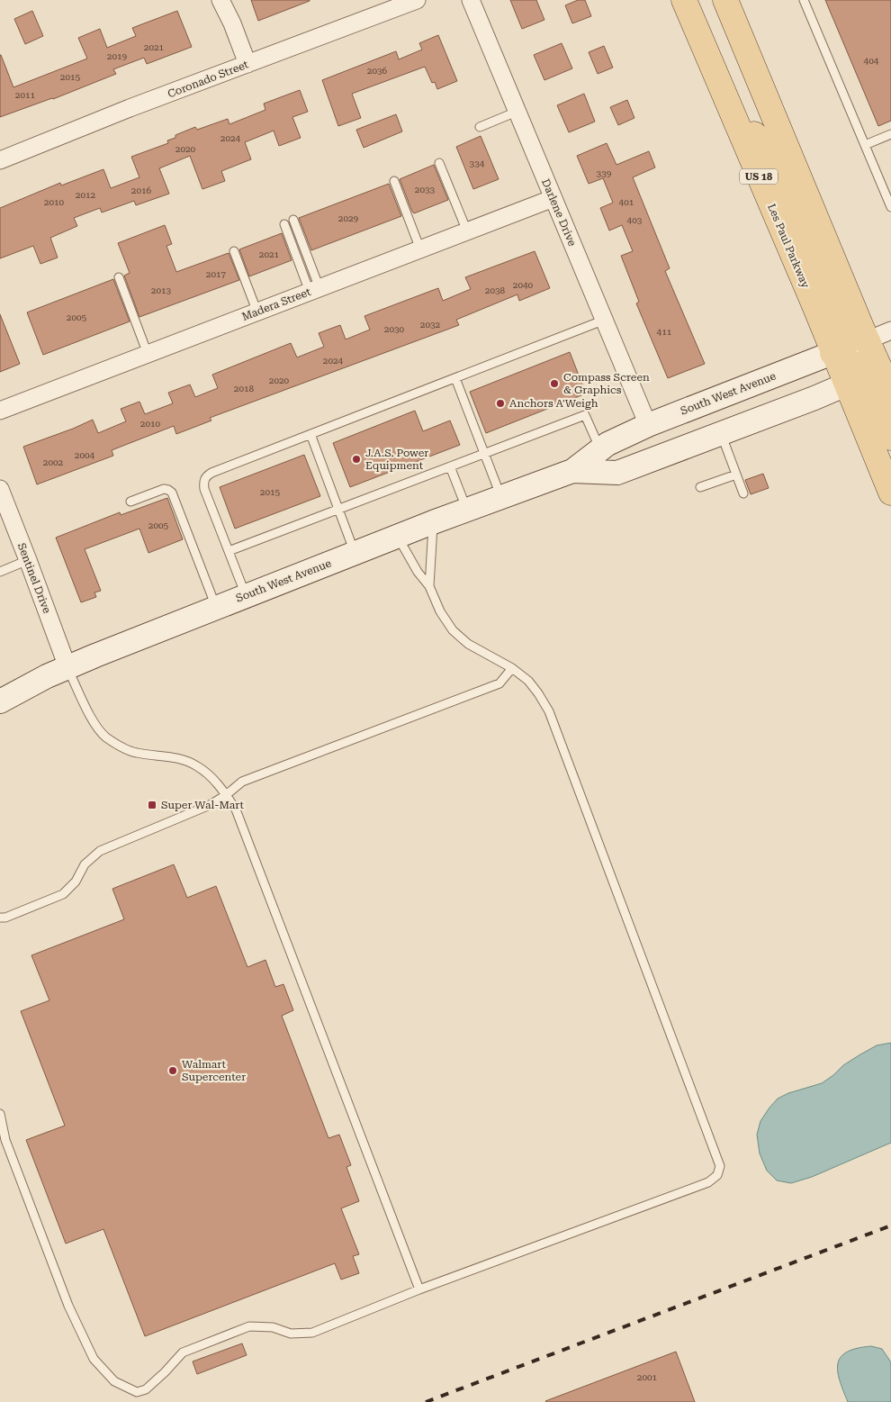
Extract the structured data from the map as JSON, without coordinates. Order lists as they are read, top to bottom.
{
  "streets": {
    "main road": ["US 18", "Les Paul Parkway"],
    "street": [
      "Coronado Street",
      "Darlene Drive",
      "Madera Street",
      "South West Avenue",
      "Sentinel Drive"
    ]
  },
  "crossings": [
    ["US 18", "South West Avenue"],
    ["Darlene Drive", "Madera Street"],
    ["Darlene Drive", "South West Avenue"],
    ["Les Paul Parkway", "South West Avenue"],
    ["South West Avenue", "Sentinel Drive"]
  ],
  "places": {
    "other": [
      "Compass Screen & Graphics",
      "Anchors A'Weigh",
      "J.A.S. Power Equipment",
      "Walmart Supercenter"
    ],
    "transit": ["Super Wal-Mart"]
  },
  "house_numbers": [
    "2021",
    "2019",
    "404",
    "2036",
    "2015",
    "2011",
    "2024",
    "2020",
    "334",
    "339",
    "2033",
    "2016",
    "2012",
    "2010",
    "401",
    "2029",
    "403",
    "2021",
    "2017",
    "2040",
    "2013",
    "2038",
    "2005",
    "2032",
    "2030",
    "411",
    "2024",
    "2020",
    "2018",
    "2010",
    "2004",
    "2002",
    "2015",
    "2005",
    "2001"
  ]
}
